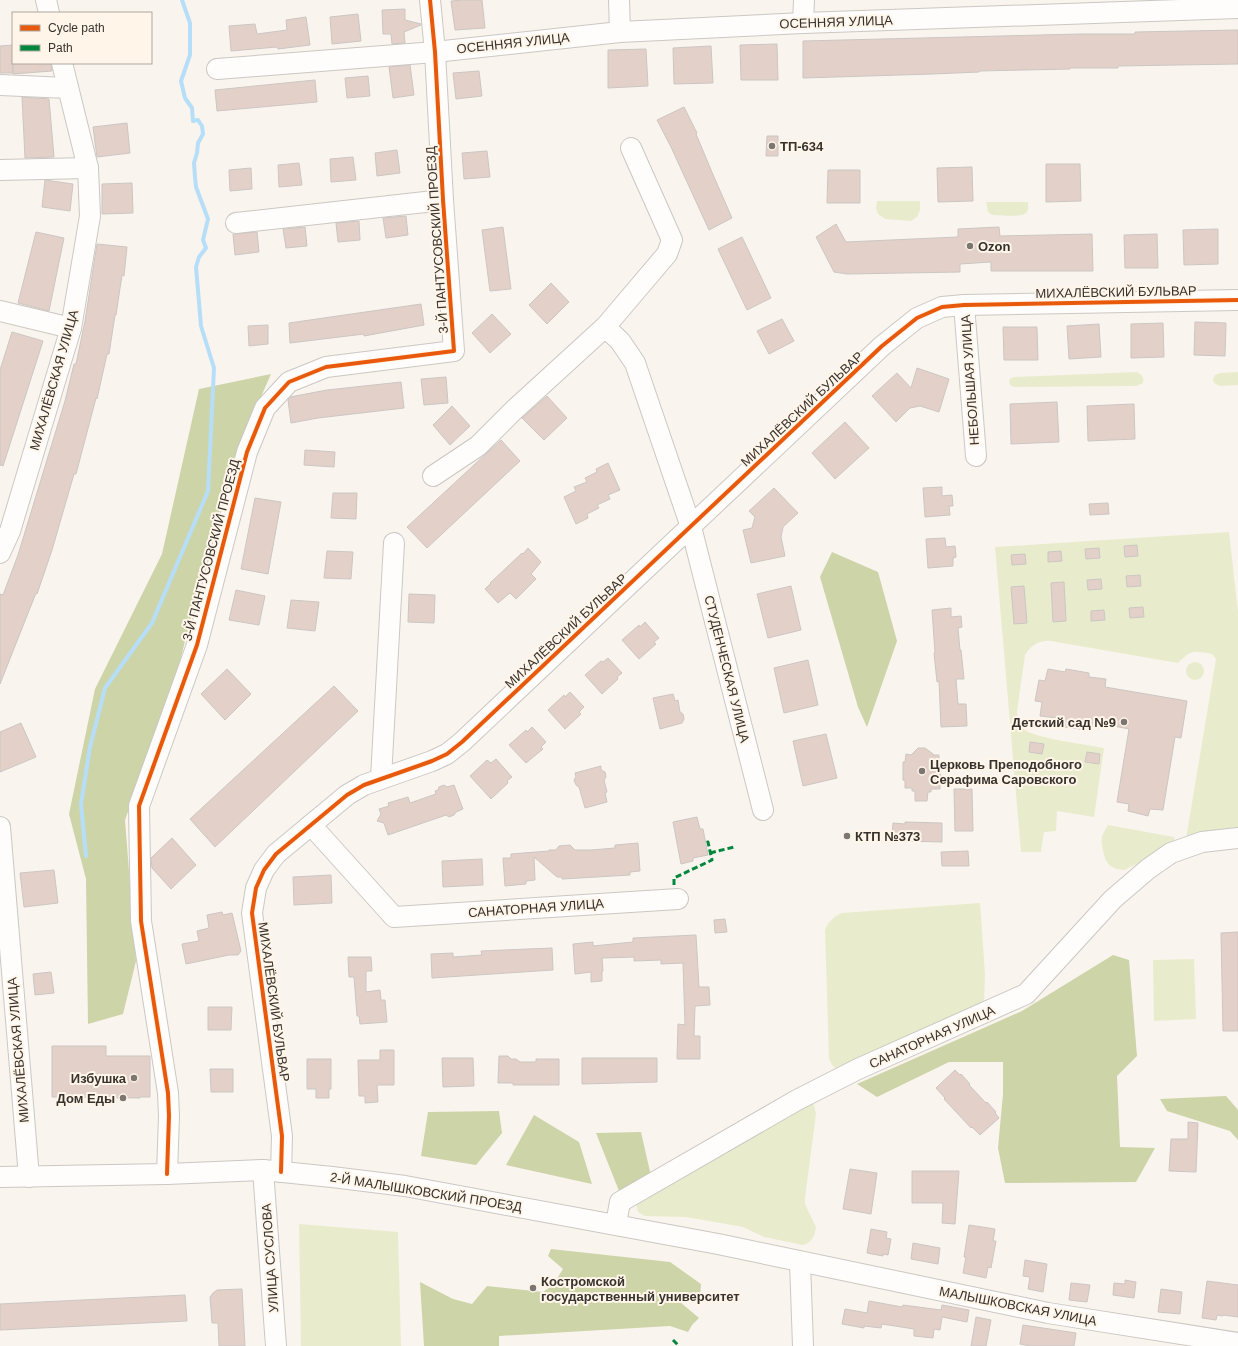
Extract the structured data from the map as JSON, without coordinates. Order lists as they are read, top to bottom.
{
  "streets": {
    "street": [
      "ОСЕННЯЯ УЛИЦА",
      "3-Й ПАНТУСОВСКИЙ ПРОЕЗД",
      "МИХАЛЁВСКИЙ БУЛЬВАР",
      "МИХАЛЁВСКАЯ УЛИЦА",
      "НЕБОЛЬШАЯ УЛИЦА",
      "СТУДЕНЧЕСКАЯ УЛИЦА",
      "САНАТОРНАЯ УЛИЦА",
      "2-Й МАЛЫШКОВСКИЙ ПРОЕЗД",
      "УЛИЦА СУСЛОВА",
      "МАЛЫШКОВСКАЯ УЛИЦА"
    ]
  },
  "crossings": [
    ["ОСЕННЯЯ УЛИЦА", "3-Й ПАНТУСОВСКИЙ ПРОЕЗД"],
    ["3-Й ПАНТУСОВСКИЙ ПРОЕЗД", "2-Й МАЛЫШКОВСКИЙ ПРОЕЗД"],
    ["МИХАЛЁВСКИЙ БУЛЬВАР", "НЕБОЛЬШАЯ УЛИЦА"],
    ["МИХАЛЁВСКИЙ БУЛЬВАР", "СТУДЕНЧЕСКАЯ УЛИЦА"],
    ["МИХАЛЁВСКИЙ БУЛЬВАР", "САНАТОРНАЯ УЛИЦА"],
    ["МИХАЛЁВСКИЙ БУЛЬВАР", "2-Й МАЛЫШКОВСКИЙ ПРОЕЗД"],
    ["МИХАЛЁВСКИЙ БУЛЬВАР", "УЛИЦА СУСЛОВА"],
    ["МИХАЛЁВСКАЯ УЛИЦА", "2-Й МАЛЫШКОВСКИЙ ПРОЕЗД"],
    ["САНАТОРНАЯ УЛИЦА", "2-Й МАЛЫШКОВСКИЙ ПРОЕЗД"],
    ["2-Й МАЛЫШКОВСКИЙ ПРОЕЗД", "УЛИЦА СУСЛОВА"],
    ["2-Й МАЛЫШКОВСКИЙ ПРОЕЗД", "МАЛЫШКОВСКАЯ УЛИЦА"]
  ],
  "places": [
    "ТП-634",
    "Ozon",
    "Детский сад №9",
    "Церковь Преподобного Серафима Саровского",
    "КТП №373",
    "Избушка",
    "Дом Еды",
    "Костромской государственный университет"
  ],
  "legend": ["Cycle path", "Path"]
}
